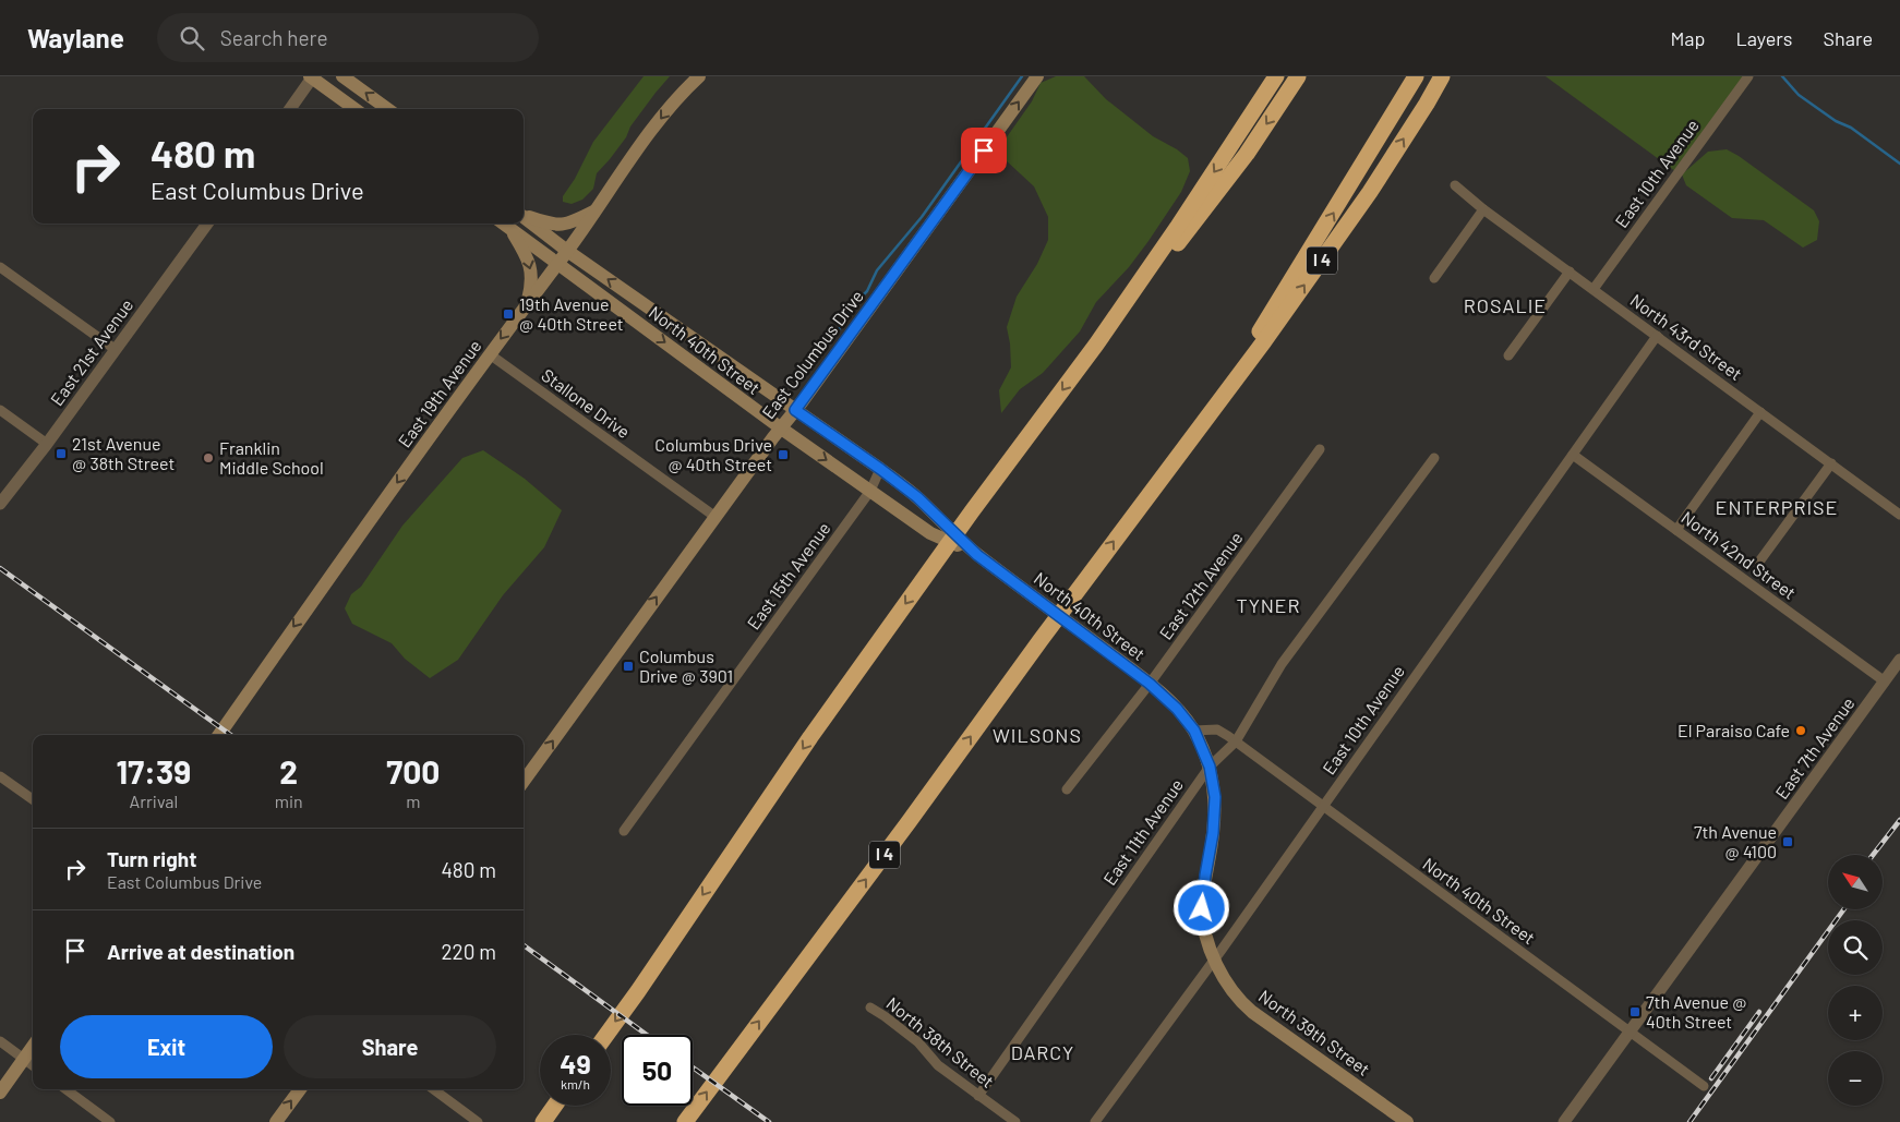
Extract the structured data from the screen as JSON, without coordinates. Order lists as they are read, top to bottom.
{
  "streets": {
    "highway": ["I 4"],
    "main road": [
      "North 40th Street",
      "East Columbus Drive",
      "East 19th Avenue",
      "North 39th Street"
    ],
    "street": [
      "East 10th Avenue",
      "North 43rd Street",
      "East 21st Avenue",
      "Stallone Drive",
      "North 42nd Street",
      "East 15th Avenue",
      "East 12th Avenue",
      "East 7th Avenue",
      "East 11th Avenue",
      "North 38th Street"
    ]
  },
  "crossings": [
    ["East 10th Avenue", "North 43rd Street"],
    ["East 10th Avenue", "North 40th Street"],
    ["East 10th Avenue", "North 42nd Street"],
    ["East 10th Avenue", "North 39th Street"],
    ["North 40th Street", "East Columbus Drive"],
    ["North 40th Street", "East 19th Avenue"],
    ["North 40th Street", "East 15th Avenue"],
    ["North 40th Street", "East 12th Avenue"],
    ["North 40th Street", "East 7th Avenue"],
    ["North 40th Street", "East 11th Avenue"],
    ["North 40th Street", "North 39th Street"],
    ["East Columbus Drive", "Stallone Drive"],
    ["East 19th Avenue", "Stallone Drive"],
    ["North 42nd Street", "East 7th Avenue"],
    ["East 11th Avenue", "North 38th Street"]
  ],
  "one_way": ["East Columbus Drive", "East 19th Avenue"],
  "districts": [
    "ROSALIE",
    "ENTERPRISE",
    "TYNER",
    "WILSONS",
    "DARCY"
  ],
  "places": {
    "transit": [
      "19th Avenue @ 40th Street",
      "21st Avenue @ 38th Street",
      "Columbus Drive @ 40th Street",
      "Columbus Drive @ 3901",
      "7th Avenue @ 4100",
      "7th Avenue @ 40th Street"
    ],
    "other": ["Franklin Middle School", "El Paraiso Cafe"]
  },
  "north": "top left",
  "page": {
    "header": "Waylane",
    "search": "Search here",
    "nav": ["Map", "Layers", "Share"],
    "turn": ["480 m", "East Columbus Drive"],
    "eta": [
      "17:39",
      "Arrival",
      "2",
      "min",
      "700",
      "m"
    ],
    "list": [
      {
        "name": "Turn right",
        "note": "East Columbus Drive",
        "value": "480 m"
      },
      {
        "name": "Arrive at destination",
        "value": "220 m"
      }
    ],
    "map_buttons": ["+", "−"],
    "buttons": ["Exit", "Share"],
    "speed": "49 km/h",
    "limit": "50"
  }
}
